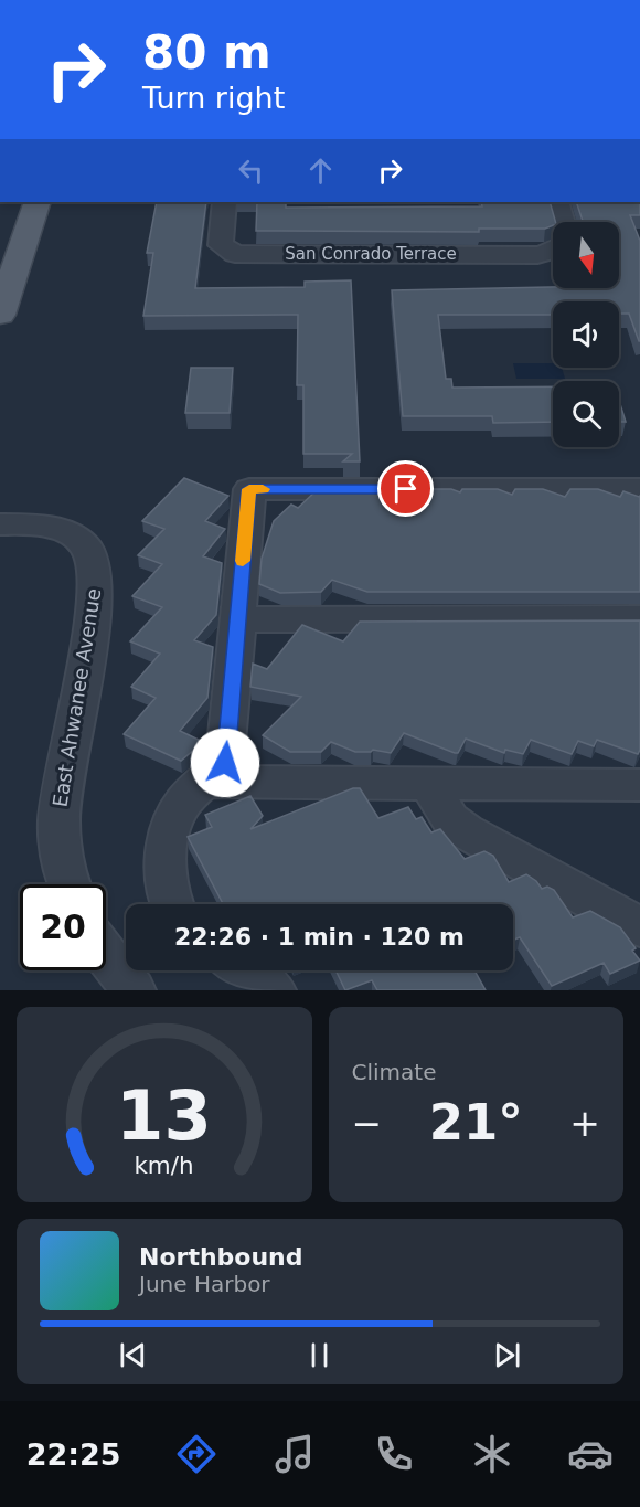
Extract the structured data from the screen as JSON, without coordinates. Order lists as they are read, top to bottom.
{
  "streets": {
    "street": ["San Conrado Terrace", "East Ahwanee Avenue"]
  },
  "north": "bottom",
  "page": {
    "turn": ["80 m", "Turn right"],
    "limit": "20",
    "trip": "22:26 · 1 min · 120 m",
    "tile": "Climate",
    "heat": ["−", "21°", "+"],
    "song": ["Northbound", "June Harbor"],
    "tabs": "22:25",
    "gauge": ["13", "km/h"]
  }
}
